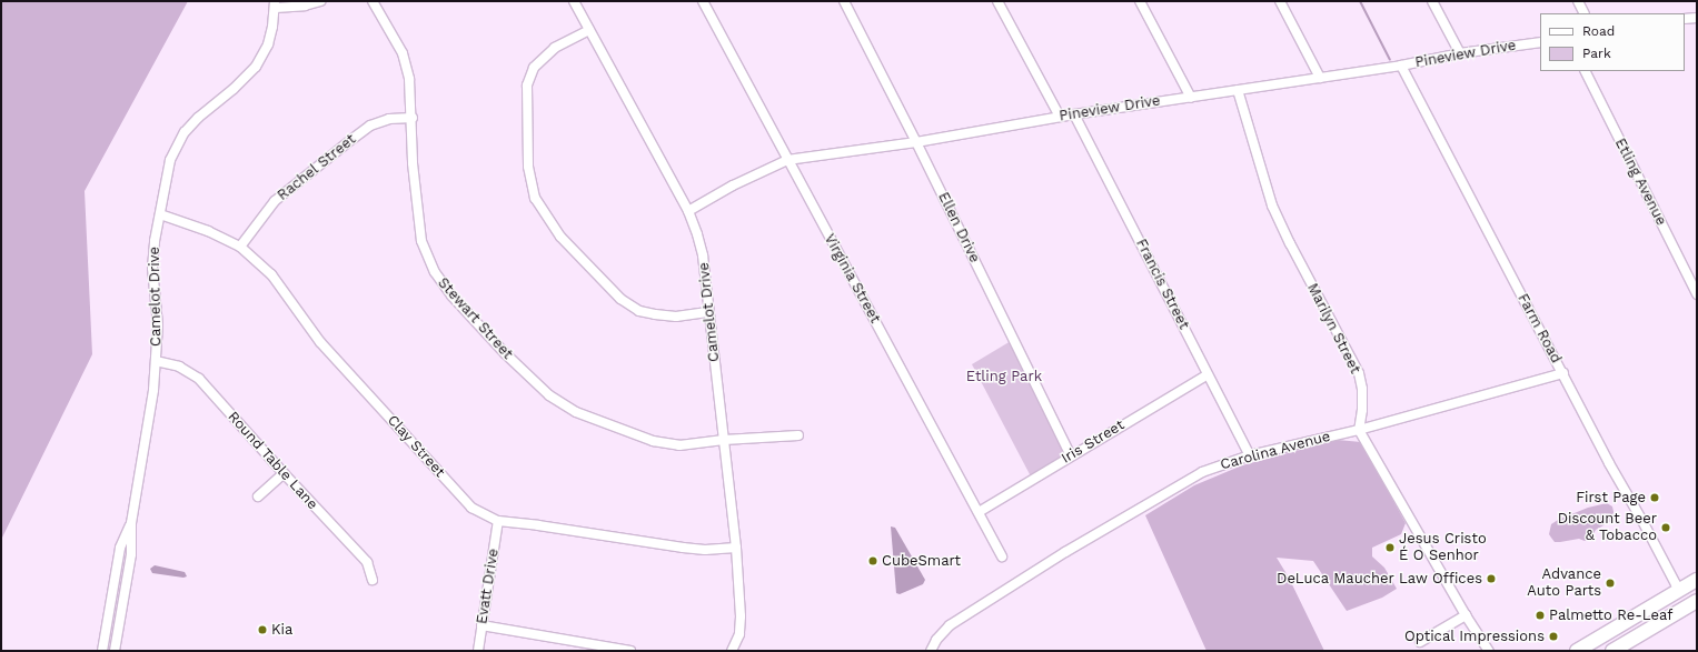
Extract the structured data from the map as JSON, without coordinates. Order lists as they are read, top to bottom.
{
  "streets": {
    "street": [
      "Pineview Drive",
      "Rachel Street",
      "Etling Avenue",
      "Ellen Drive",
      "Virginia Street",
      "Francis Street",
      "Camelot Drive",
      "Stewart Street",
      "Marilyn Street",
      "Farm Road",
      "Iris Street",
      "Clay Street",
      "Carolina Avenue",
      "Round Table Lane",
      "Evatt Drive"
    ]
  },
  "crossings": [
    ["Pineview Drive", "Ellen Drive"],
    ["Pineview Drive", "Virginia Street"],
    ["Pineview Drive", "Francis Street"],
    ["Pineview Drive", "Camelot Drive"],
    ["Pineview Drive", "Marilyn Street"],
    ["Pineview Drive", "Farm Road"],
    ["Rachel Street", "Stewart Street"],
    ["Rachel Street", "Clay Street"],
    ["Ellen Drive", "Iris Street"],
    ["Virginia Street", "Iris Street"],
    ["Francis Street", "Iris Street"],
    ["Francis Street", "Carolina Avenue"],
    ["Camelot Drive", "Stewart Street"],
    ["Camelot Drive", "Clay Street"],
    ["Camelot Drive", "Round Table Lane"],
    ["Marilyn Street", "Carolina Avenue"],
    ["Farm Road", "Carolina Avenue"],
    ["Clay Street", "Evatt Drive"]
  ],
  "parks": ["Etling Park"],
  "places": [
    "First Page",
    "Discount Beer & Tobacco",
    "Jesus Cristo É O Senhor",
    "CubeSmart",
    "DeLuca Maucher Law Offices",
    "Advance Auto Parts",
    "Palmetto Re-Leaf",
    "Kia",
    "Optical Impressions"
  ],
  "legend": ["Road", "Park"]
}
